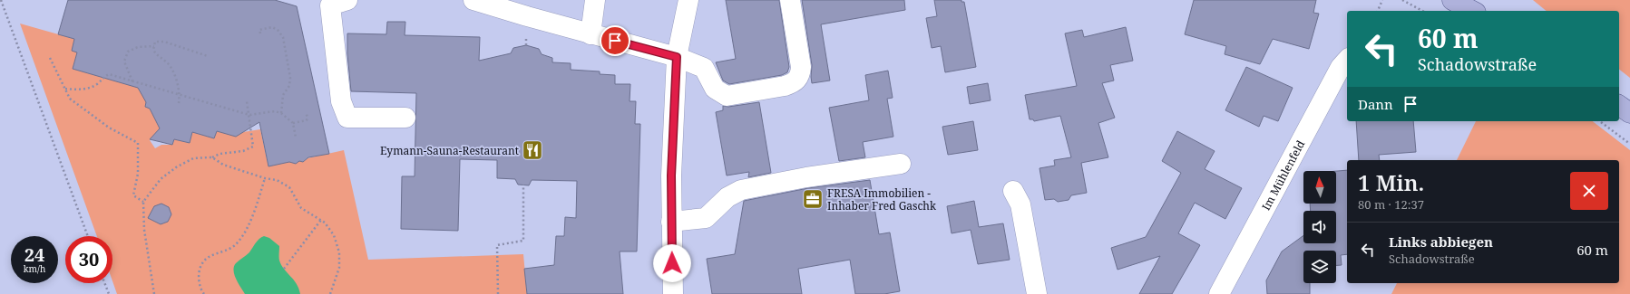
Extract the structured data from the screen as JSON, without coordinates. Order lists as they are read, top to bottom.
{
  "streets": {
    "street": ["Im Mühlenfeld"]
  },
  "places": {
    "restaurant": ["Eymann-Sauna-Restaurant"],
    "office": ["FRESA Immobilien - Inhaber Fred Gaschk"]
  },
  "north": "top",
  "page": {
    "turn": ["60 m", "Schadowstraße"],
    "then": "Dann",
    "heading": ["1 Min.", "80 m · 12:37"],
    "list": [
      {
        "name": "Links abbiegen",
        "note": "Schadowstraße",
        "value": "60 m"
      }
    ],
    "speed": "24 km/h",
    "limit": "30"
  }
}
